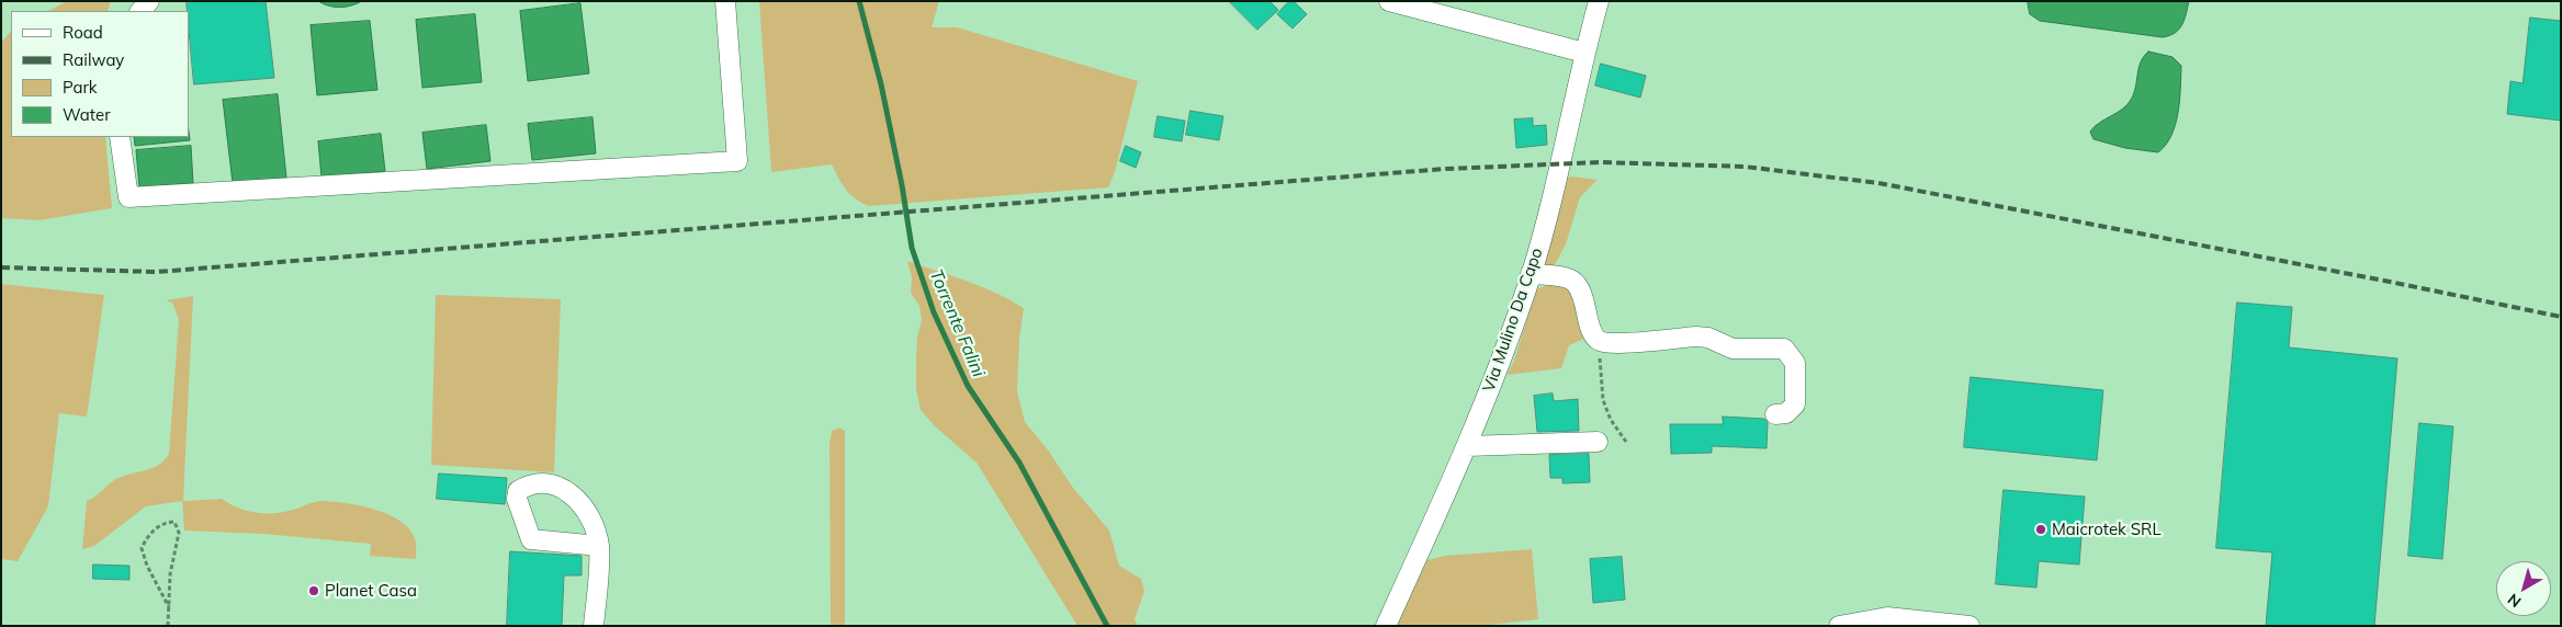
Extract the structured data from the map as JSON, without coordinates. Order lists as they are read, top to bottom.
{
  "streets": {
    "street": ["Via Mulino Da Capo"]
  },
  "water": ["Torrente Falini"],
  "places": ["Maicrotek SRL", "Planet Casa"],
  "legend": [
    "Road",
    "Railway",
    "Park",
    "Water"
  ],
  "north": "bottom left"
}
